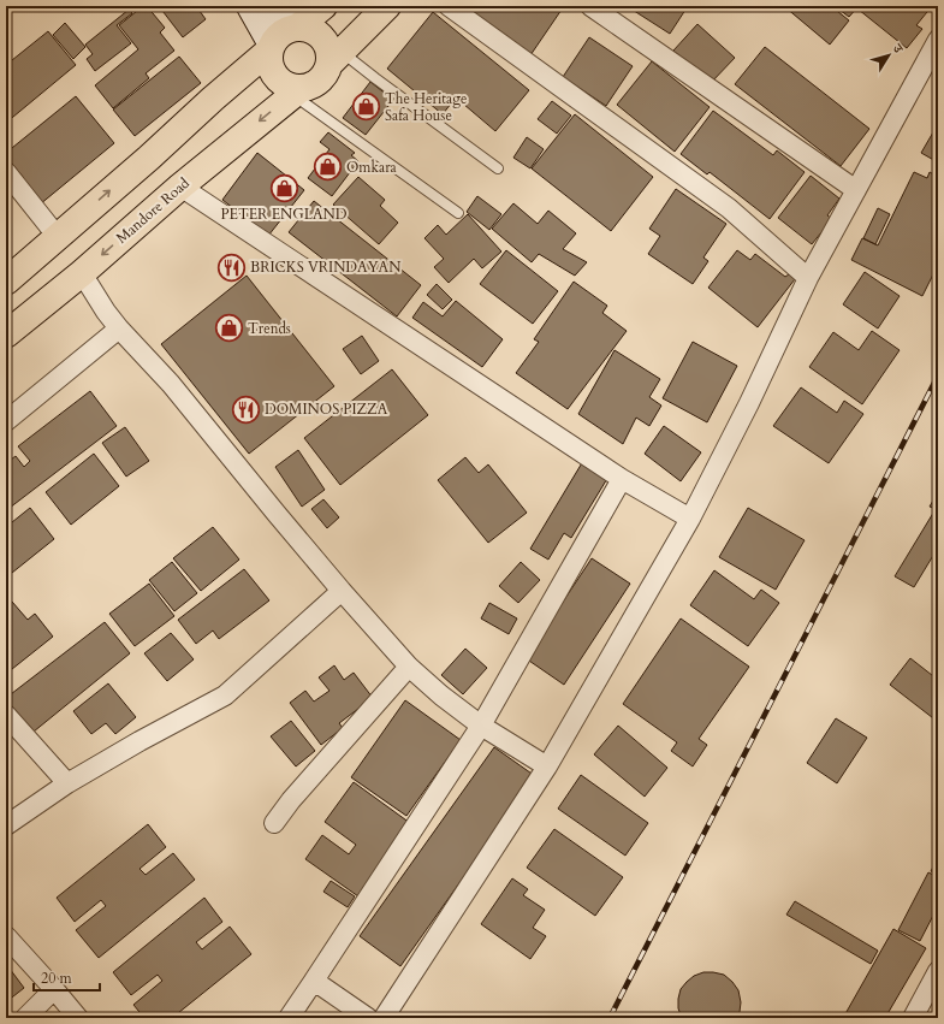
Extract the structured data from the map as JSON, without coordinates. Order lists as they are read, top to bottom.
{
  "streets": {
    "highway": ["Mandore Road"]
  },
  "places": {
    "shop": [
      "The Heritage Safa House",
      "Omkara",
      "PETER ENGLAND",
      "Trends"
    ],
    "restaurant": ["BRICKS VRINDAYAN", "DOMINOS PIZZA"]
  },
  "scale_bar": "20 m",
  "north": "top right"
}
